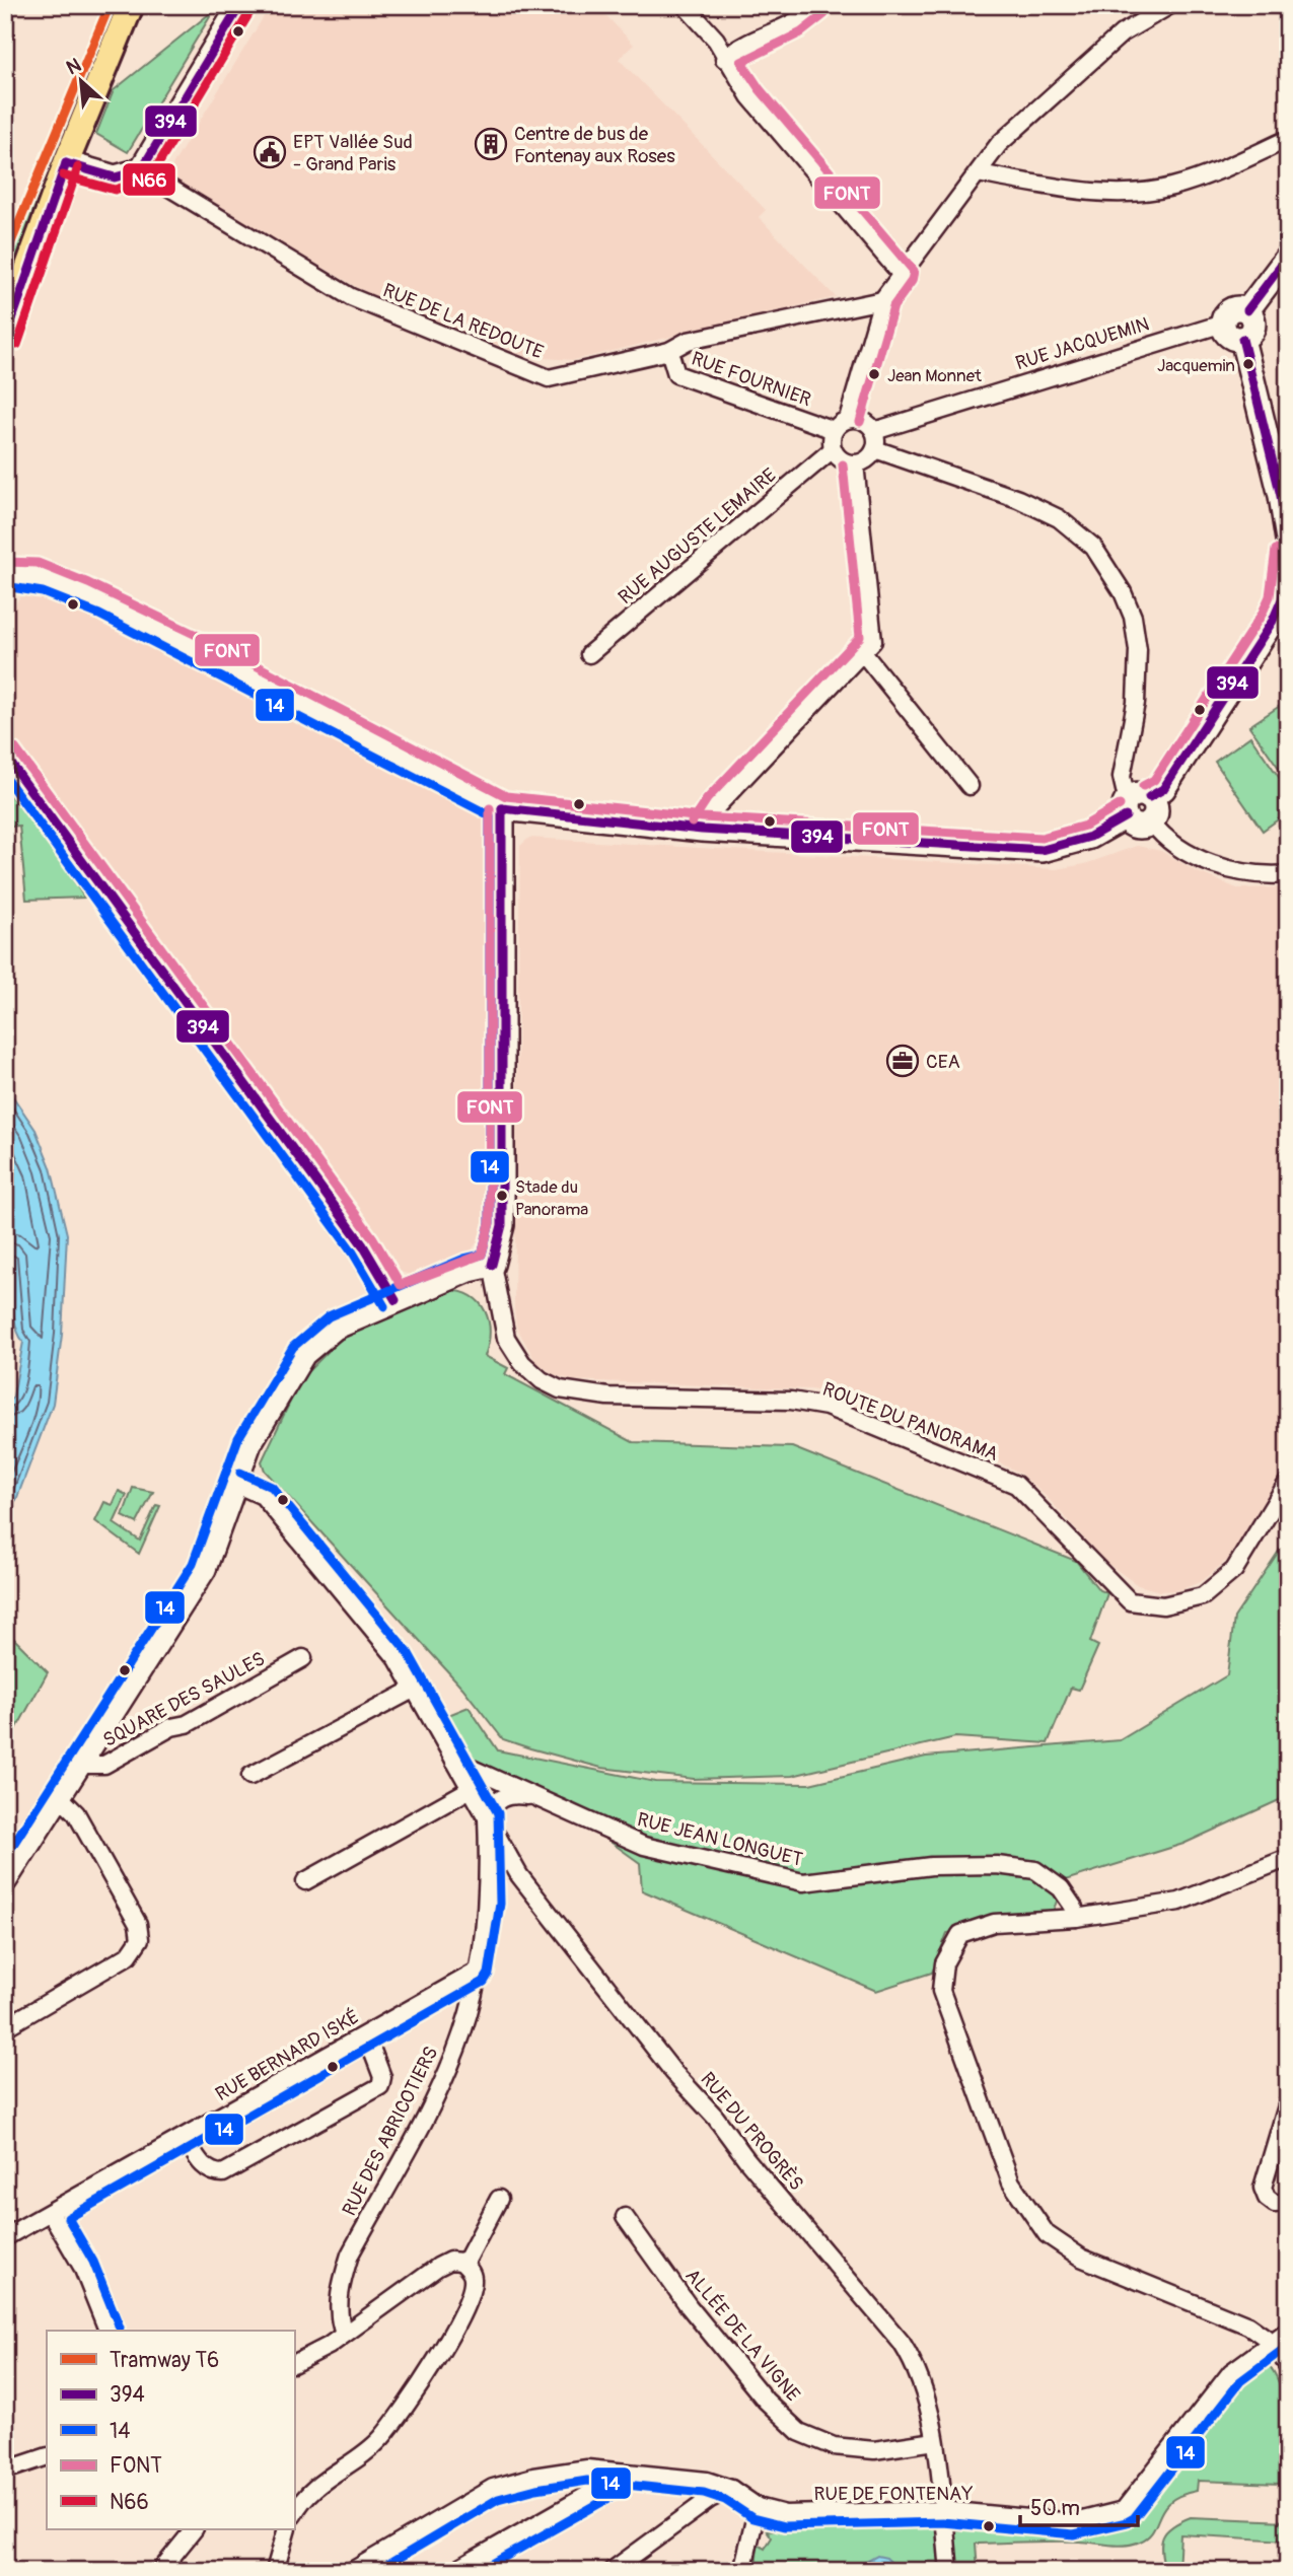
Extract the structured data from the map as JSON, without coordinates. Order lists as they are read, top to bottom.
{
  "streets": {
    "street": [
      "RUE DE LA REDOUTE",
      "RUE JACQUEMIN",
      "RUE FOURNIER",
      "RUE AUGUSTE LEMAIRE",
      "ROUTE DU PANORAMA",
      "SQUARE DES SAULES",
      "RUE JEAN LONGUET",
      "RUE BERNARD ISKÉ",
      "RUE DES ABRICOTIERS",
      "RUE DU PROGRÈS",
      "ALLÉE DE LA VIGNE",
      "RUE DE FONTENAY"
    ]
  },
  "crossings": [
    ["RUE DE LA REDOUTE", "RUE FOURNIER"],
    ["RUE JACQUEMIN", "RUE FOURNIER"],
    ["RUE JACQUEMIN", "RUE AUGUSTE LEMAIRE"],
    ["RUE FOURNIER", "RUE AUGUSTE LEMAIRE"],
    ["RUE BERNARD ISKÉ", "RUE DES ABRICOTIERS"],
    ["RUE DES ABRICOTIERS", "RUE DU PROGRÈS"],
    ["RUE DU PROGRÈS", "ALLÉE DE LA VIGNE"],
    ["RUE DU PROGRÈS", "RUE DE FONTENAY"]
  ],
  "places": {
    "building": ["Centre de bus de Fontenay aux Roses"],
    "public building": ["EPT Vallée Sud - Grand Paris"],
    "other": ["Jacquemin", "Jean Monnet", "Stade du Panorama"],
    "office": ["CEA"]
  },
  "lines": [
    "tram line T6",
    "transit line 394",
    "transit line N66",
    "transit line FONT",
    "transit line 14"
  ],
  "legend": [
    "Tramway T6",
    "394",
    "14",
    "FONT",
    "N66"
  ],
  "scale_bar": "50 m",
  "north": "top left"
}
